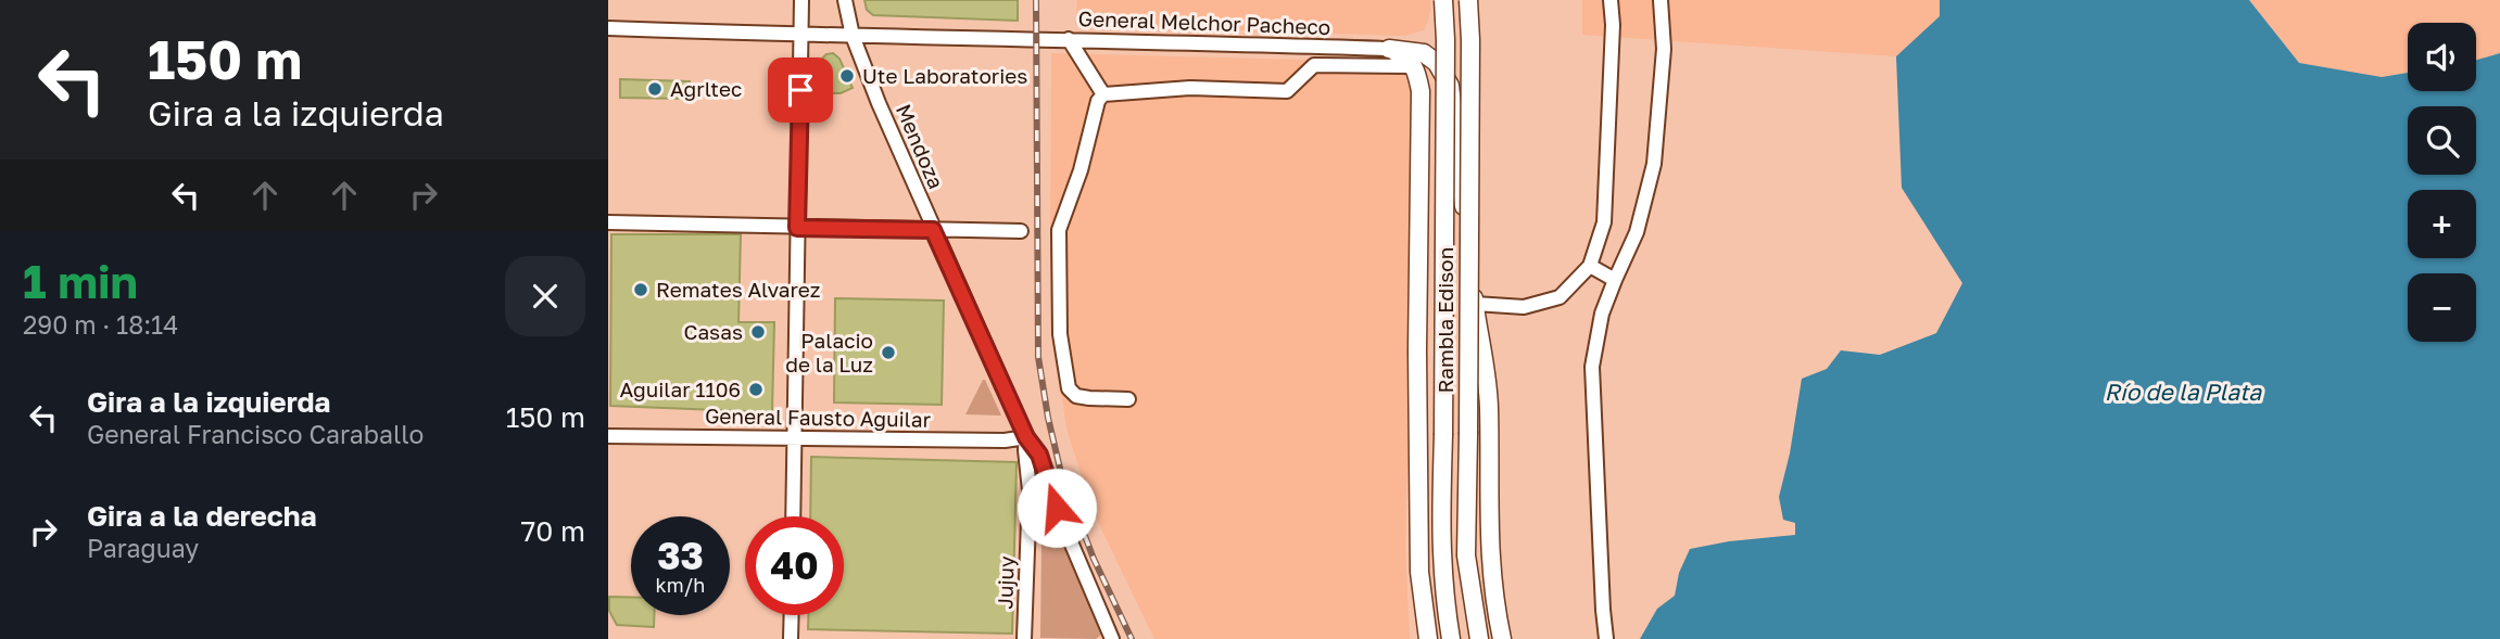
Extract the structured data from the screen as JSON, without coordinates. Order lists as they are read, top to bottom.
{
  "streets": {
    "main road": ["Rambla Edison"],
    "street": [
      "General Melchor Pacheco",
      "Mendoza",
      "General Fausto Aguilar",
      "Jujuy"
    ]
  },
  "crossings": [
    ["General Melchor Pacheco", "Mendoza"],
    ["Mendoza", "General Fausto Aguilar"],
    ["Mendoza", "Jujuy"],
    ["General Fausto Aguilar", "Jujuy"]
  ],
  "water": ["Río de la Plata"],
  "places": [
    "Ute Laboratories",
    "Agrltec",
    "Remates Alvarez",
    "Casas",
    "Palacio de la Luz",
    "Aguilar 1106"
  ],
  "page": {
    "turn": ["150 m", "Gira a la izquierda"],
    "map_buttons": ["+", "−"],
    "heading": ["1 min", "290 m · 18:14"],
    "list": [
      {
        "name": "Gira a la izquierda",
        "note": "General Francisco Caraballo",
        "value": "150 m"
      },
      {
        "name": "Gira a la derecha",
        "note": "Paraguay",
        "value": "70 m"
      }
    ],
    "speed": "33 km/h",
    "limit": "40"
  }
}
